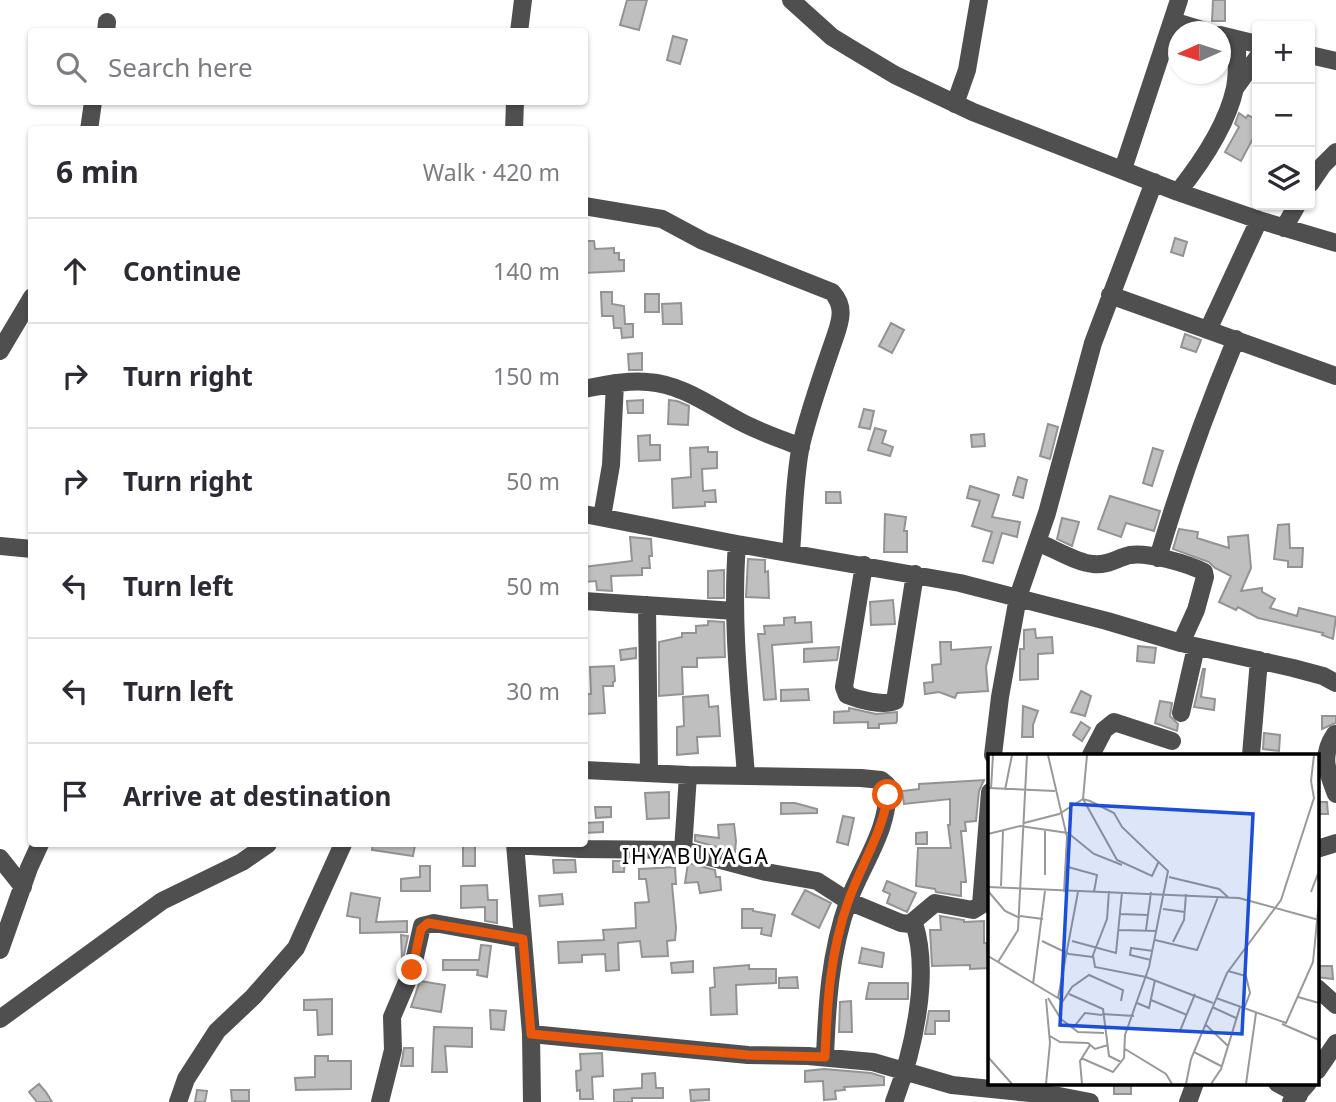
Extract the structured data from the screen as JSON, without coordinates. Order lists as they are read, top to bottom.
{
  "districts": ["IHYABUYAGA"],
  "north": "left",
  "page": {
    "map_buttons": ["+", "−"],
    "search": "Search here",
    "heading": ["6 min", "Walk · 420 m"],
    "list": [
      ["Continue", "140 m"],
      ["Turn right", "150 m"],
      ["Turn right", "50 m"],
      ["Turn left", "50 m"],
      ["Turn left", "30 m"],
      "Arrive at destination"
    ]
  }
}
